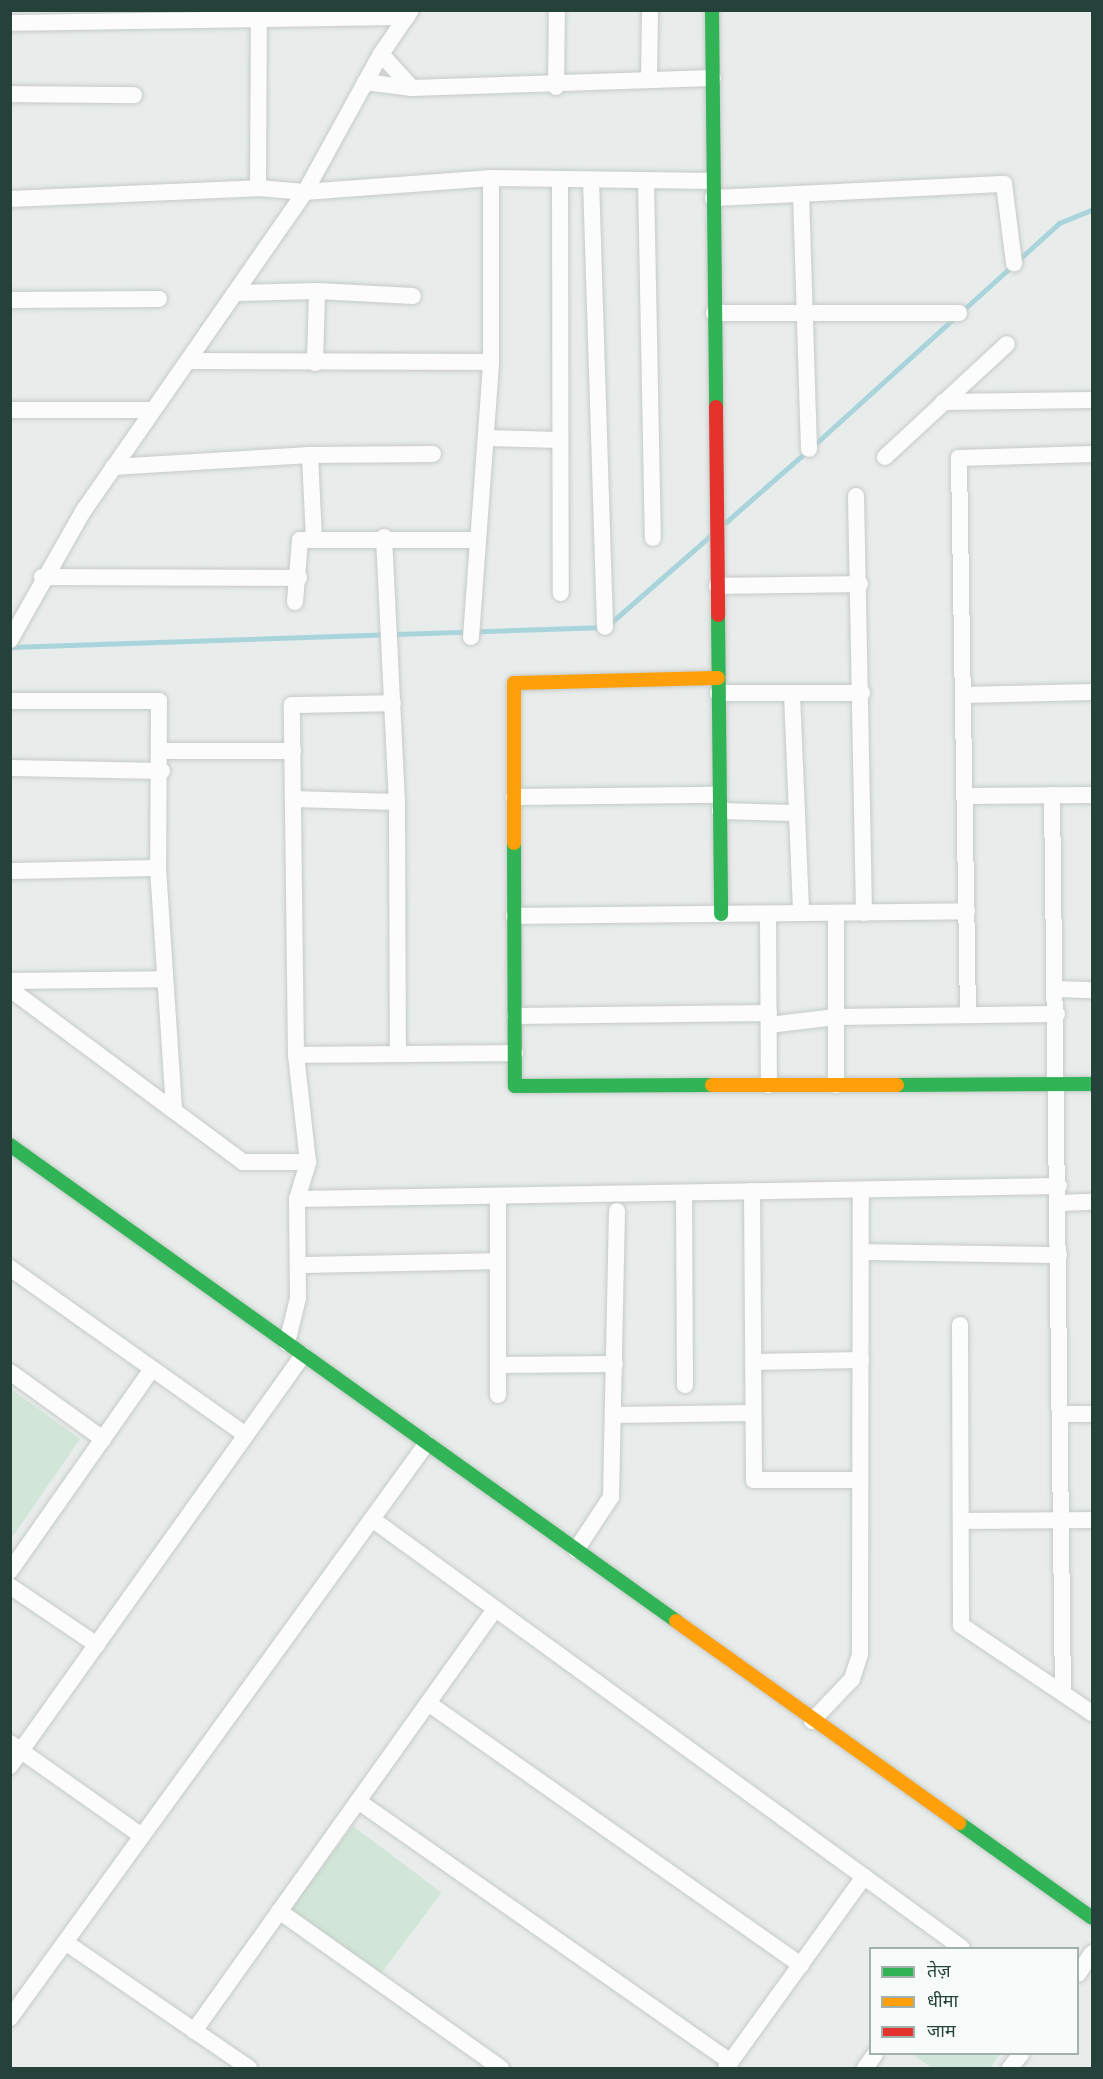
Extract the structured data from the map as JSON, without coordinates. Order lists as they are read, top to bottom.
{
  "legend": ["तेज़", "धीमा", "जाम"]
}
